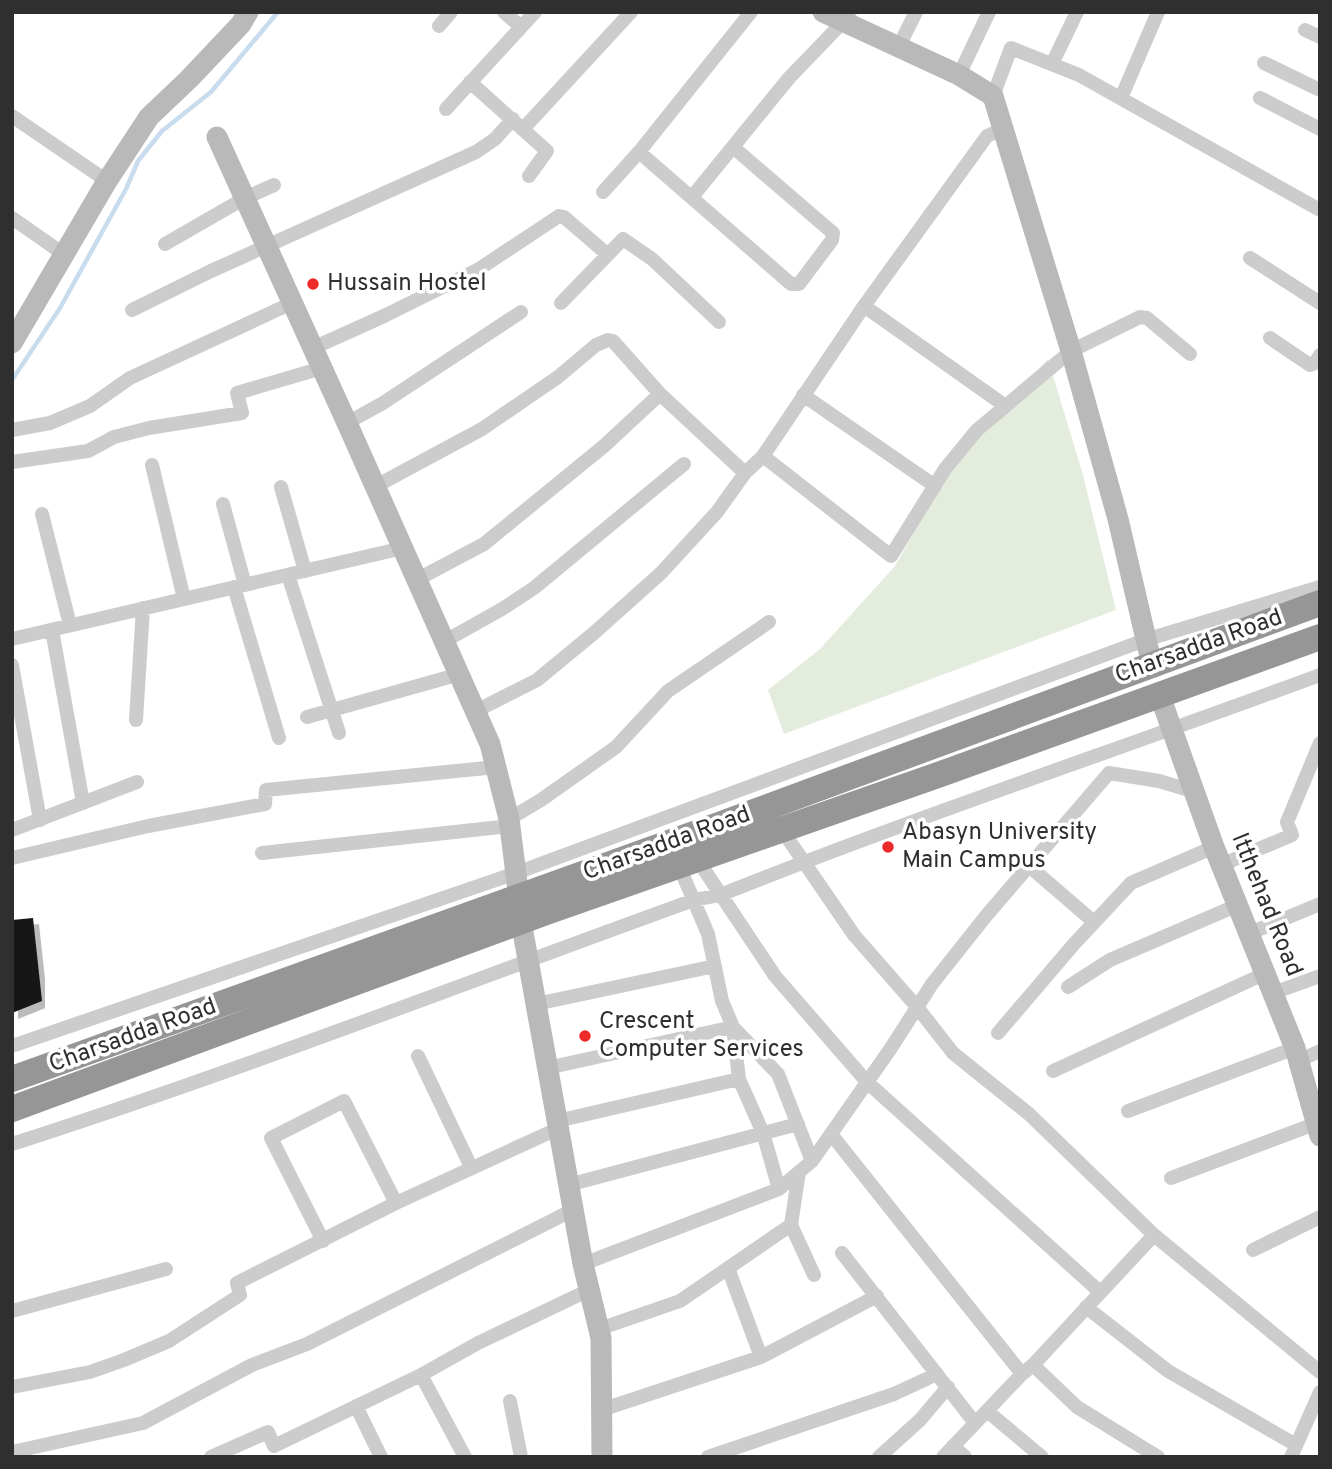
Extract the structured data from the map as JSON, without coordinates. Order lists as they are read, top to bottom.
{
  "streets": {
    "highway": ["Charsadda Road"],
    "street": ["Itthehad Road"]
  },
  "crossings": [
    ["Charsadda Road", "Itthehad Road"]
  ],
  "places": ["Hussain Hostel", "Abasyn University Main Campus", "Crescent Computer Services"]
}
